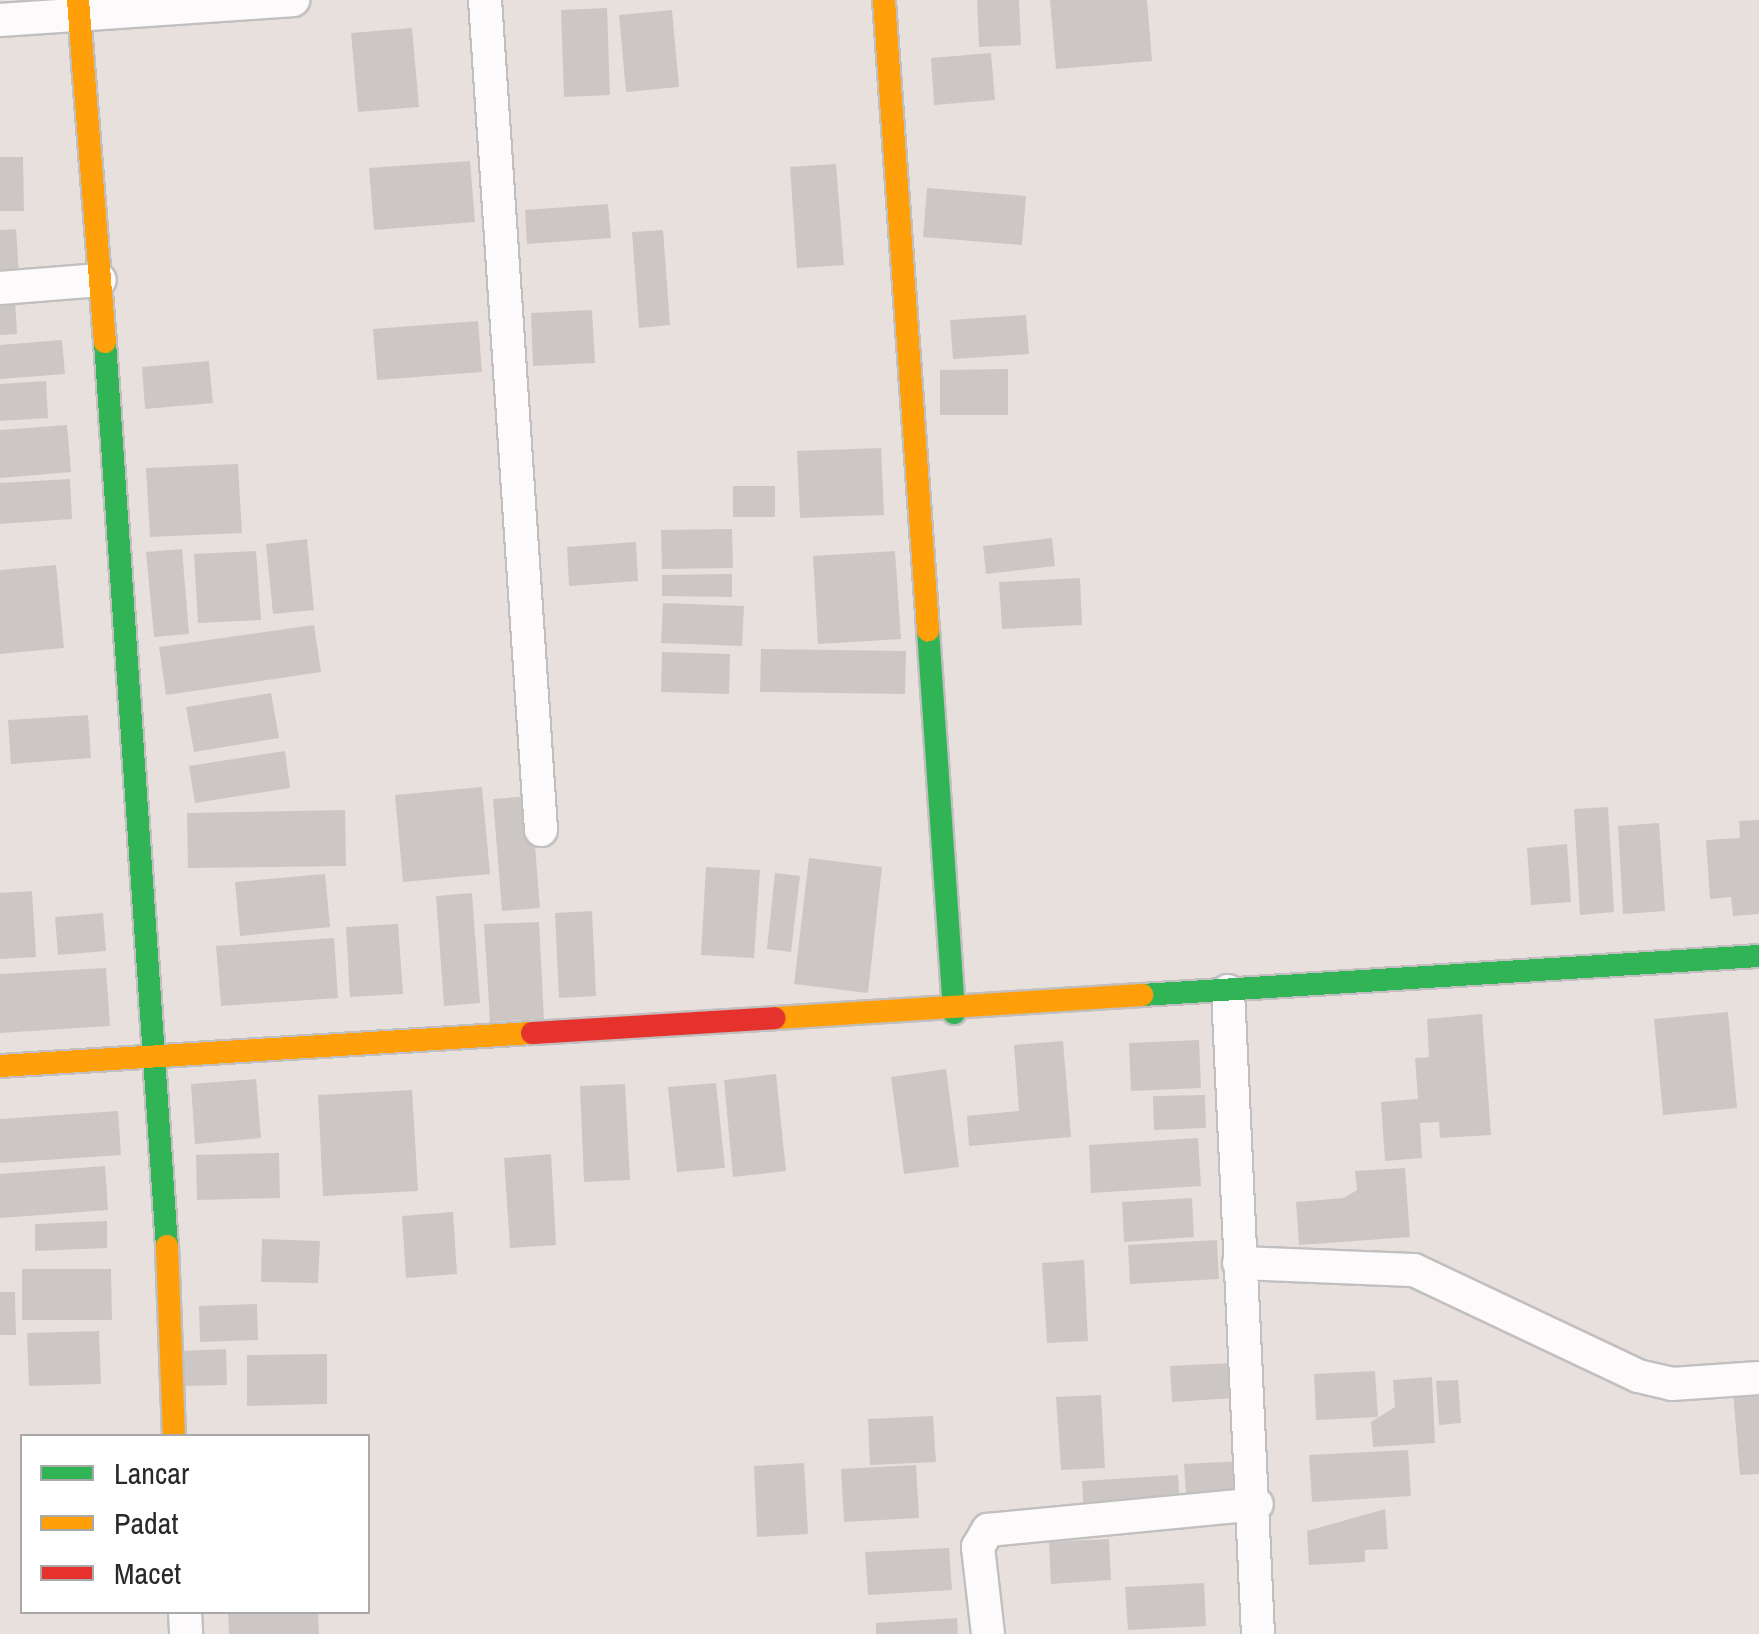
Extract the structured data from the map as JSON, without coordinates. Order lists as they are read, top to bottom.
{
  "legend": ["Lancar", "Padat", "Macet"]
}
